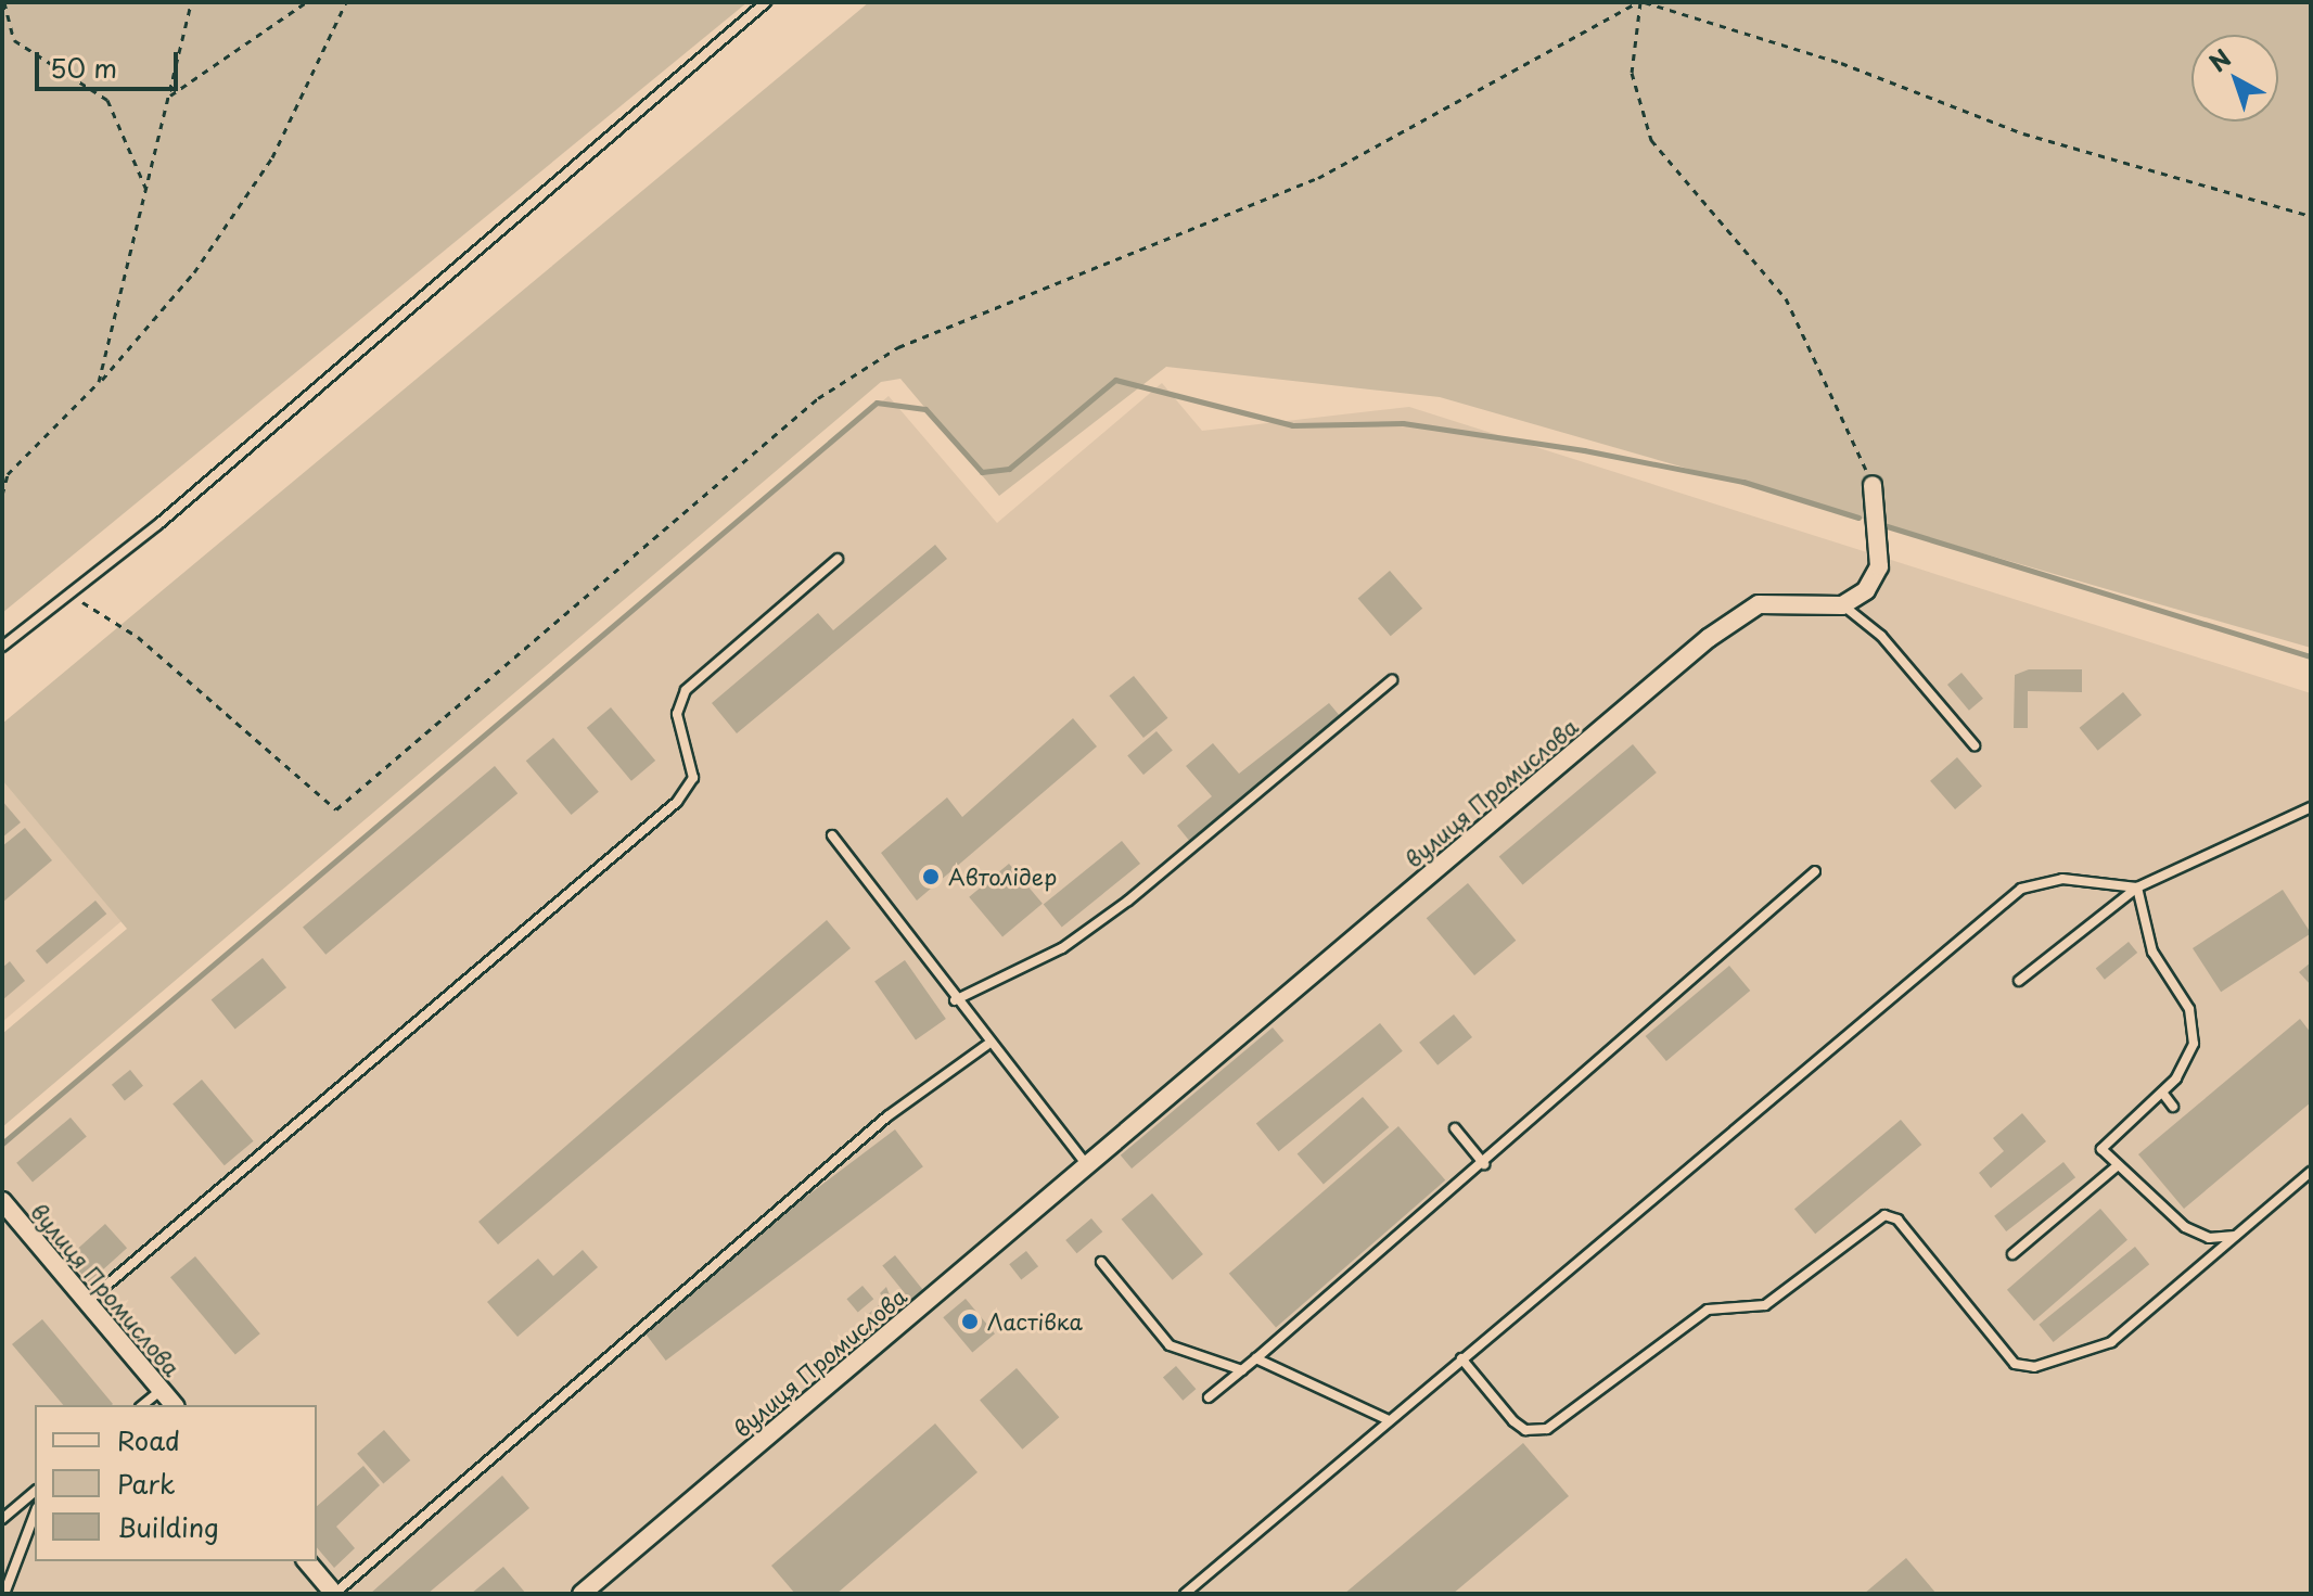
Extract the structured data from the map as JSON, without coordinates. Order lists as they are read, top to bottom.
{
  "streets": {
    "street": ["вулиця Промислова"]
  },
  "places": ["Автолідер", "Ластівка"],
  "legend": ["Road", "Park", "Building"],
  "scale_bar": "50 m",
  "north": "top left"
}
